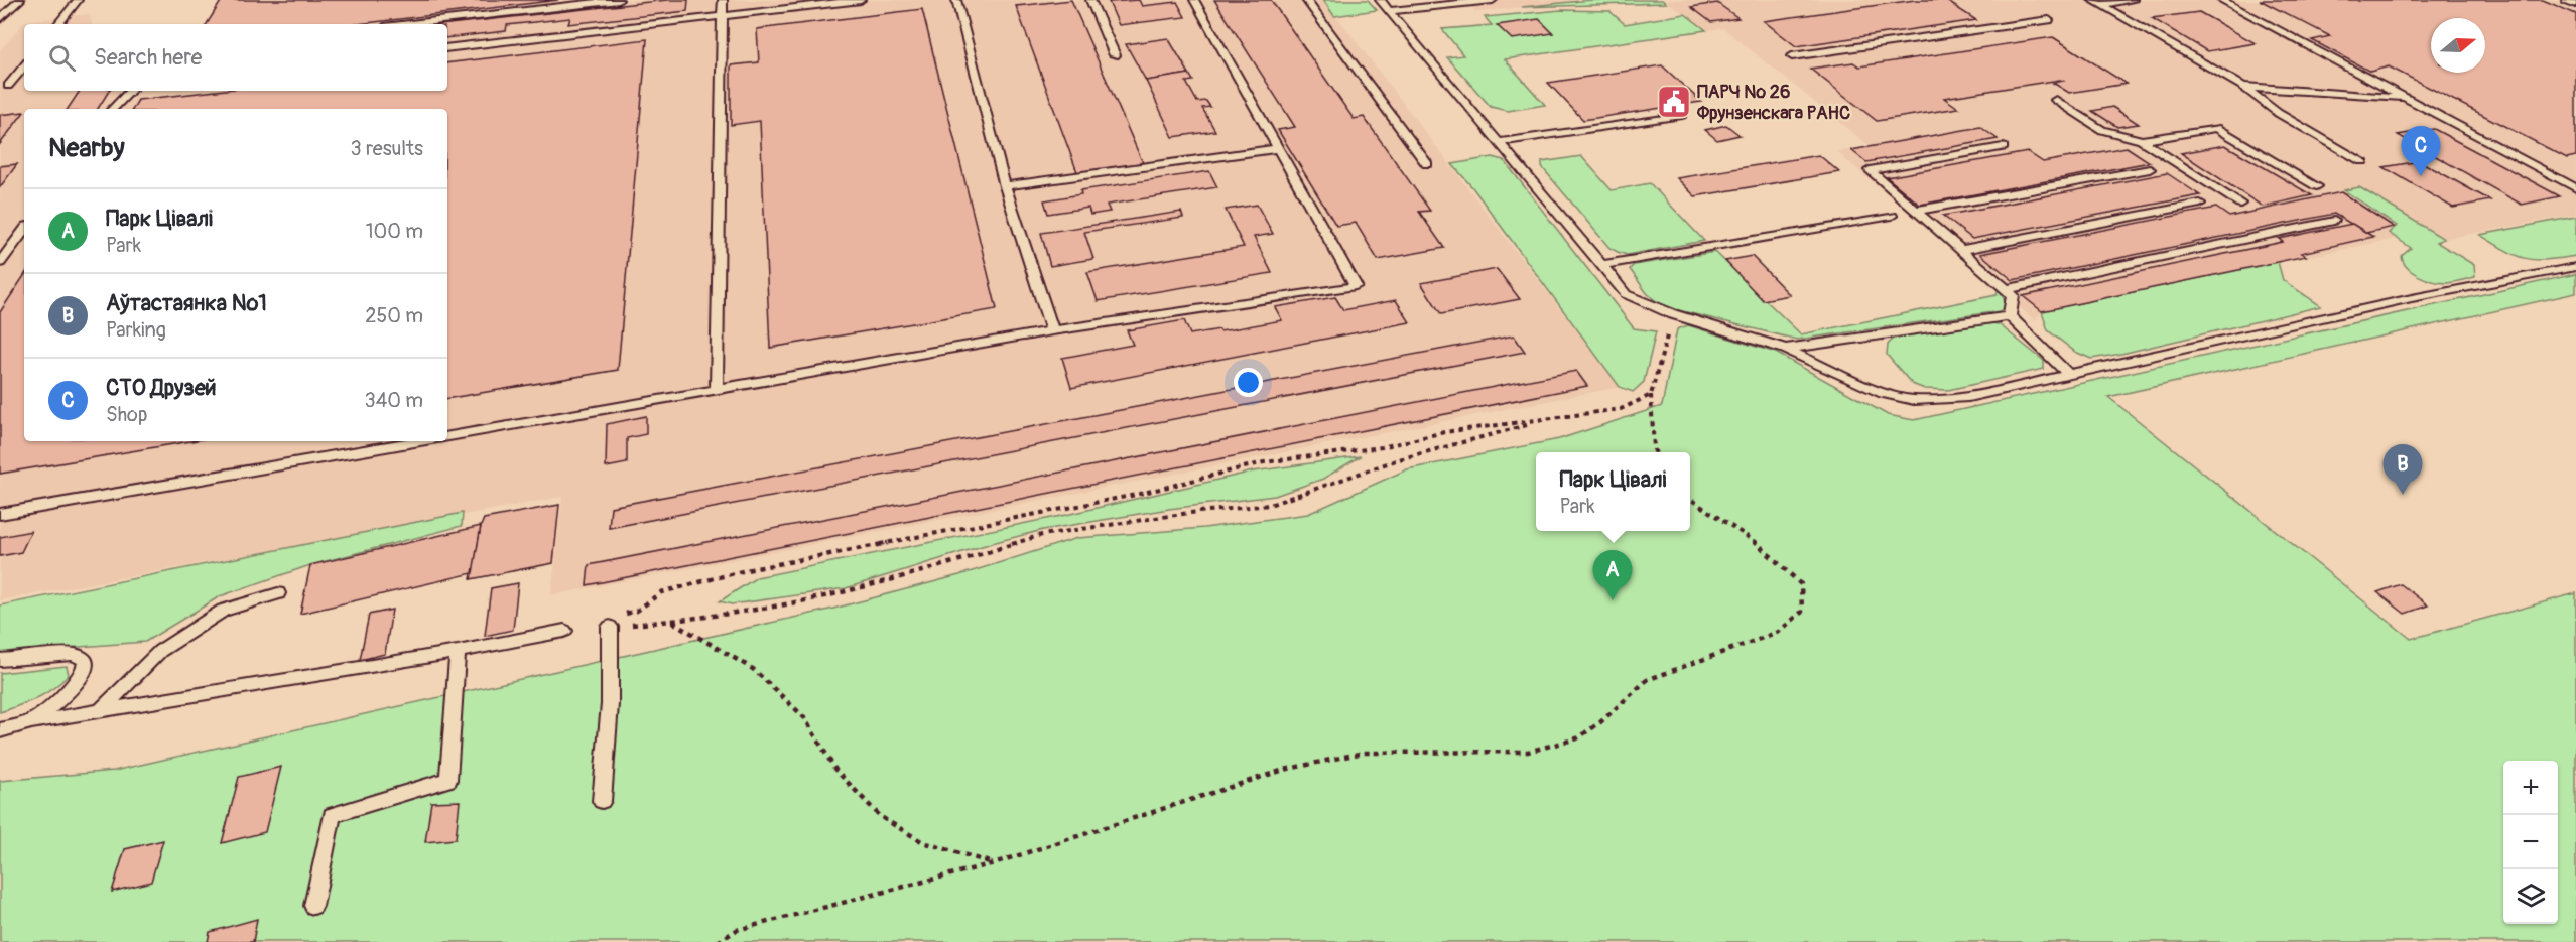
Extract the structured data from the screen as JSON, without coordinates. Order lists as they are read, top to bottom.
{
  "places": {
    "public building": ["ПАРЧ № 26 Фрунзенскага РАНС"]
  },
  "north": "right",
  "page": {
    "search": "Search here",
    "heading": ["Nearby", "3 results"],
    "pins": ["C", "B", "A"],
    "list": [
      {
        "mark": "A",
        "name": "Парк Цівалі",
        "note": "Park",
        "value": "100 m"
      },
      {
        "mark": "B",
        "name": "Аўтастаянка №1",
        "note": "Parking",
        "value": "250 m"
      },
      {
        "mark": "C",
        "name": "СТО Друзей",
        "note": "Shop",
        "value": "340 m"
      }
    ],
    "popup": ["Парк Цівалі", "Park"],
    "map_buttons": ["+", "−"]
  }
}
